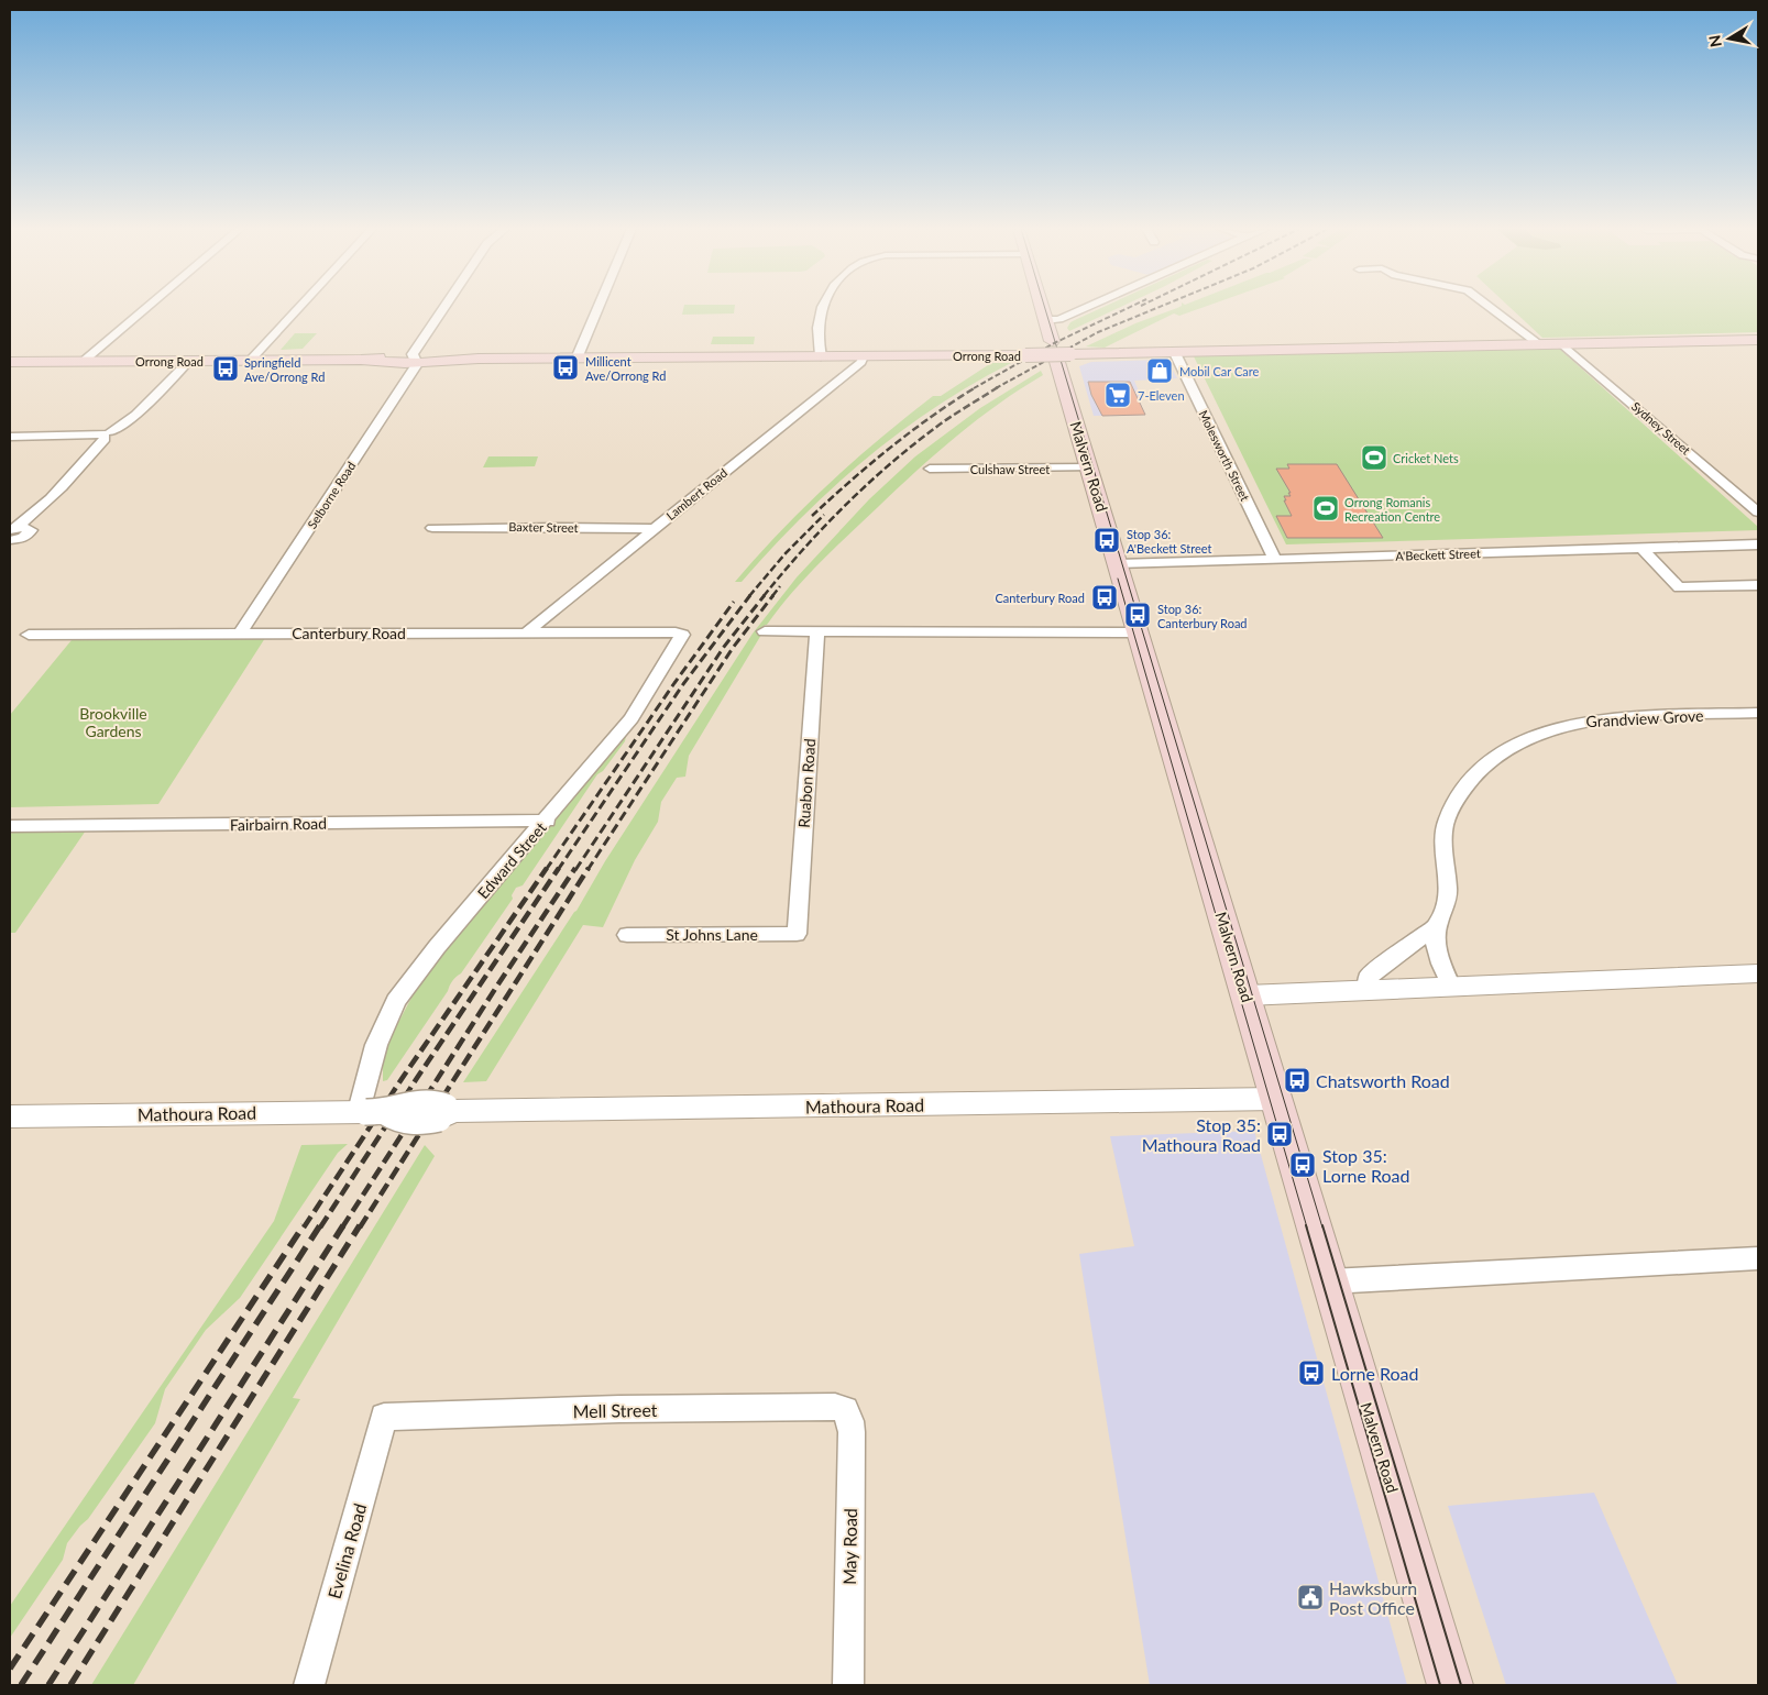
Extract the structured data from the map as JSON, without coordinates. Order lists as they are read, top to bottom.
{
  "streets": {
    "main road": ["Orrong Road", "Malvern Road"],
    "street": [
      "Sydney Street",
      "Molesworth Street",
      "Culshaw Street",
      "Lambert Road",
      "Selborne Road",
      "Baxter Street",
      "A'Beckett Street",
      "Canterbury Road",
      "Grandview Grove",
      "Ruabon Road",
      "Fairbairn Road",
      "Edward Street",
      "St Johns Lane",
      "Mathoura Road",
      "Mell Street",
      "May Road",
      "Evelina Road"
    ]
  },
  "crossings": [
    ["Orrong Road", "Sydney Street"],
    ["Orrong Road", "Molesworth Street"],
    ["Orrong Road", "Malvern Road"],
    ["Orrong Road", "Lambert Road"],
    ["Orrong Road", "Selborne Road"],
    ["Molesworth Street", "A'Beckett Street"],
    ["Malvern Road", "Culshaw Street"],
    ["Malvern Road", "A'Beckett Street"],
    ["Malvern Road", "Mathoura Road"],
    ["Lambert Road", "Baxter Street"],
    ["Lambert Road", "Canterbury Road"],
    ["Selborne Road", "Canterbury Road"],
    ["Canterbury Road", "Edward Street"],
    ["Ruabon Road", "St Johns Lane"],
    ["Fairbairn Road", "Edward Street"],
    ["Edward Street", "Mathoura Road"],
    ["Mell Street", "May Road"],
    ["Mell Street", "Evelina Road"]
  ],
  "parks": ["Brookville Gardens"],
  "places": {
    "bus stop": [
      "Millicent Ave/Orrong Rd",
      "Springfield Ave/Orrong Rd",
      "Stop 36: A'Beckett Street",
      "Canterbury Road",
      "Stop 36: Canterbury Road",
      "Chatsworth Road",
      "Stop 35: Mathoura Road",
      "Stop 35: Lorne Road",
      "Lorne Road"
    ],
    "shop": ["Mobil Car Care"],
    "supermarket": ["7-Eleven"],
    "sports": ["Cricket Nets", "Orrong Romanis Recreation Centre"],
    "public building": ["Hawksburn Post Office"]
  },
  "north": "left"
}
